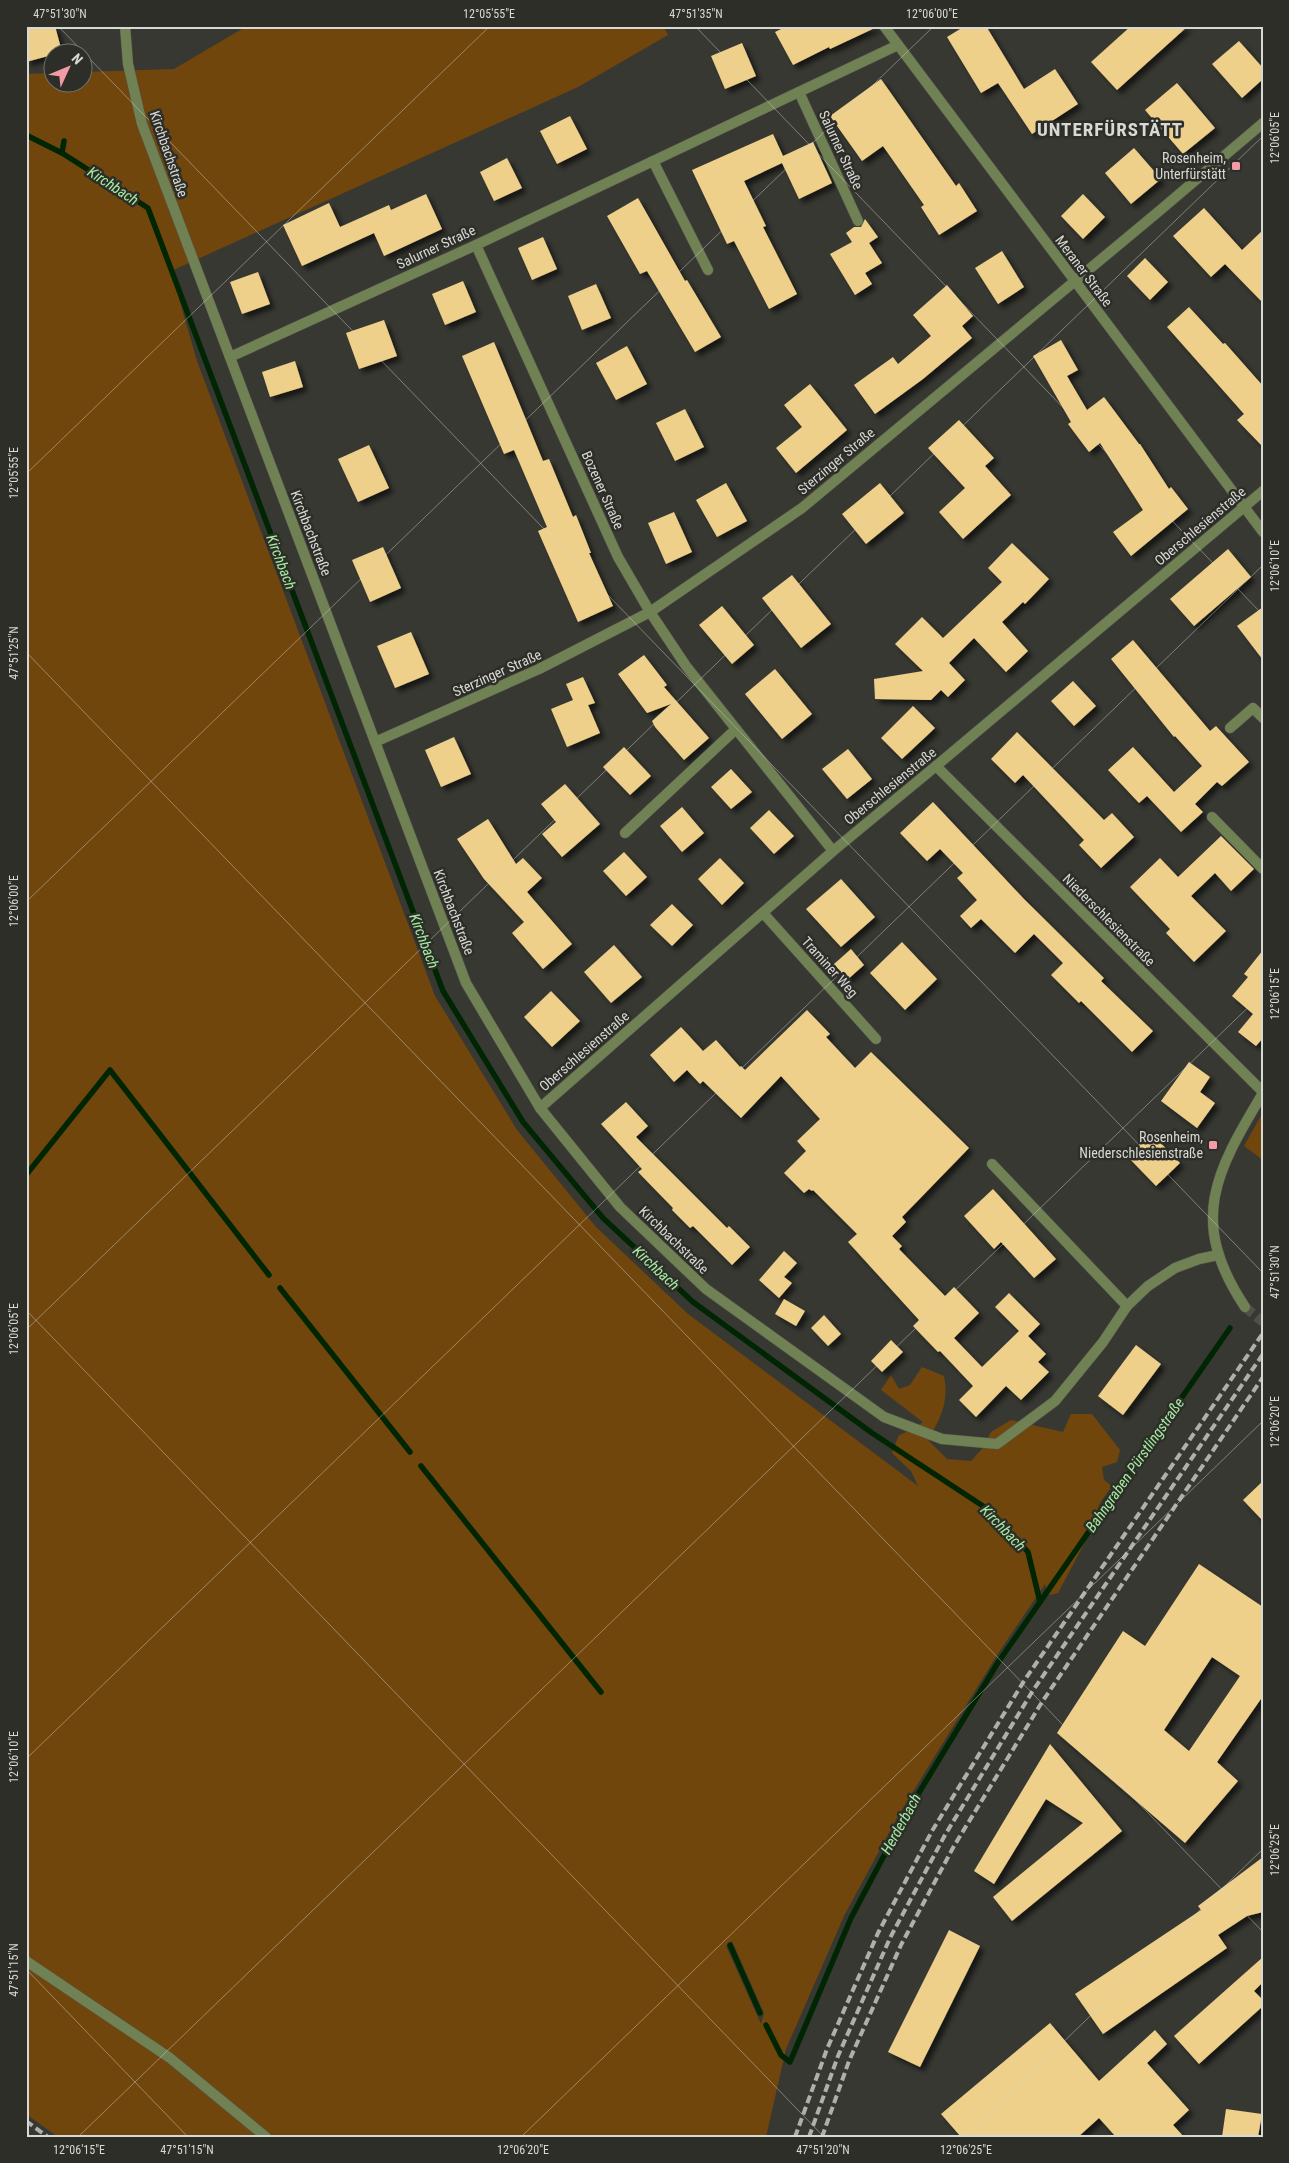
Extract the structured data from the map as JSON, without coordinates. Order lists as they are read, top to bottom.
{
  "streets": {
    "street": [
      "Salurner Straße",
      "Kirchbachstraße",
      "Meraner Straße",
      "Sterzinger Straße",
      "Bozener Straße",
      "Oberschlesienstraße",
      "Niederschlesienstraße",
      "Traminer Weg"
    ]
  },
  "crossings": [
    ["Salurner Straße", "Kirchbachstraße"],
    ["Salurner Straße", "Meraner Straße"],
    ["Salurner Straße", "Bozener Straße"],
    ["Kirchbachstraße", "Sterzinger Straße"],
    ["Kirchbachstraße", "Oberschlesienstraße"],
    ["Meraner Straße", "Sterzinger Straße"],
    ["Meraner Straße", "Oberschlesienstraße"],
    ["Sterzinger Straße", "Bozener Straße"],
    ["Bozener Straße", "Oberschlesienstraße"],
    ["Oberschlesienstraße", "Niederschlesienstraße"],
    ["Oberschlesienstraße", "Traminer Weg"]
  ],
  "districts": ["UNTERFÜRSTÄTT"],
  "water": ["Kirchbach", "Bahngraben Pürstlingstraße", "Herderbach"],
  "places": {
    "transit": ["Rosenheim, Unterfürstätt", "Rosenheim, Niederschlesienstraße"]
  },
  "north": "top right",
  "coordinates": [
    "47°51'30\"N",
    "12°05'55\"E",
    "47°51'35\"N",
    "12°06'00\"E",
    "12°06'05\"E",
    "12°06'10\"E",
    "47°51'25\"N",
    "12°06'15\"E",
    "12°06'20\"E",
    "12°06'25\"E",
    "47°51'15\"N",
    "47°51'20\"N"
  ]
}
